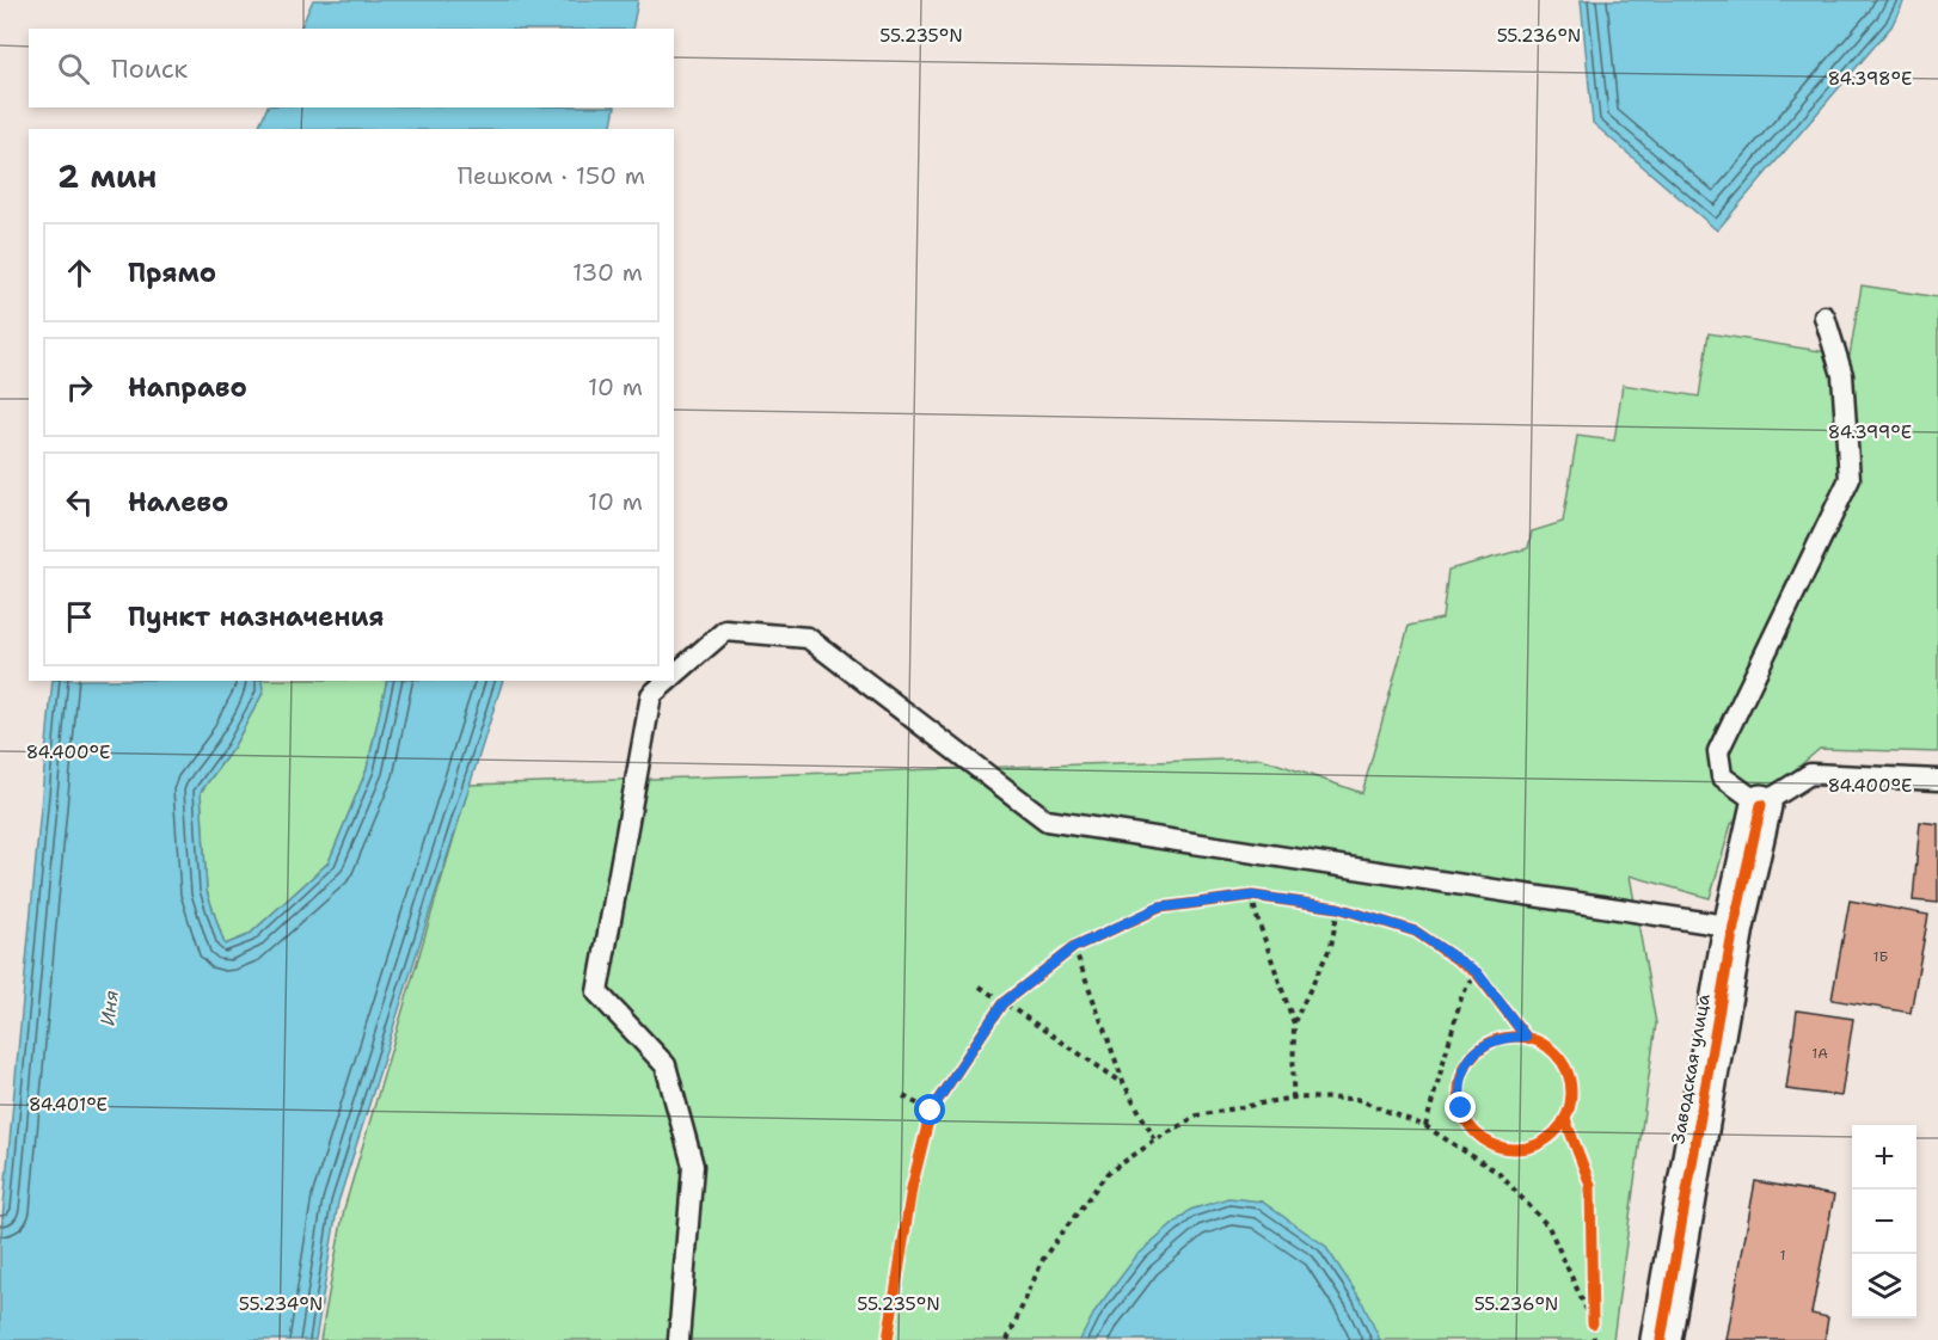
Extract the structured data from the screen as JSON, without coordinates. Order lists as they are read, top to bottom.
{
  "streets": {
    "street": ["Заводская улица"]
  },
  "water": ["Иня"],
  "house_numbers": ["1Б", "1А", "1"],
  "page": {
    "search": "Поиск",
    "heading": ["2 мин", "Пешком · 150 m"],
    "list": [
      ["Прямо", "130 m"],
      ["Направо", "10 m"],
      ["Налево", "10 m"],
      "Пункт назначения"
    ],
    "map_buttons": ["+", "−"]
  },
  "coordinates": [
    "55.235°N",
    "55.236°N",
    "84.398°E",
    "84.399°E",
    "84.400°E",
    "84.401°E",
    "55.234°N"
  ]
}
